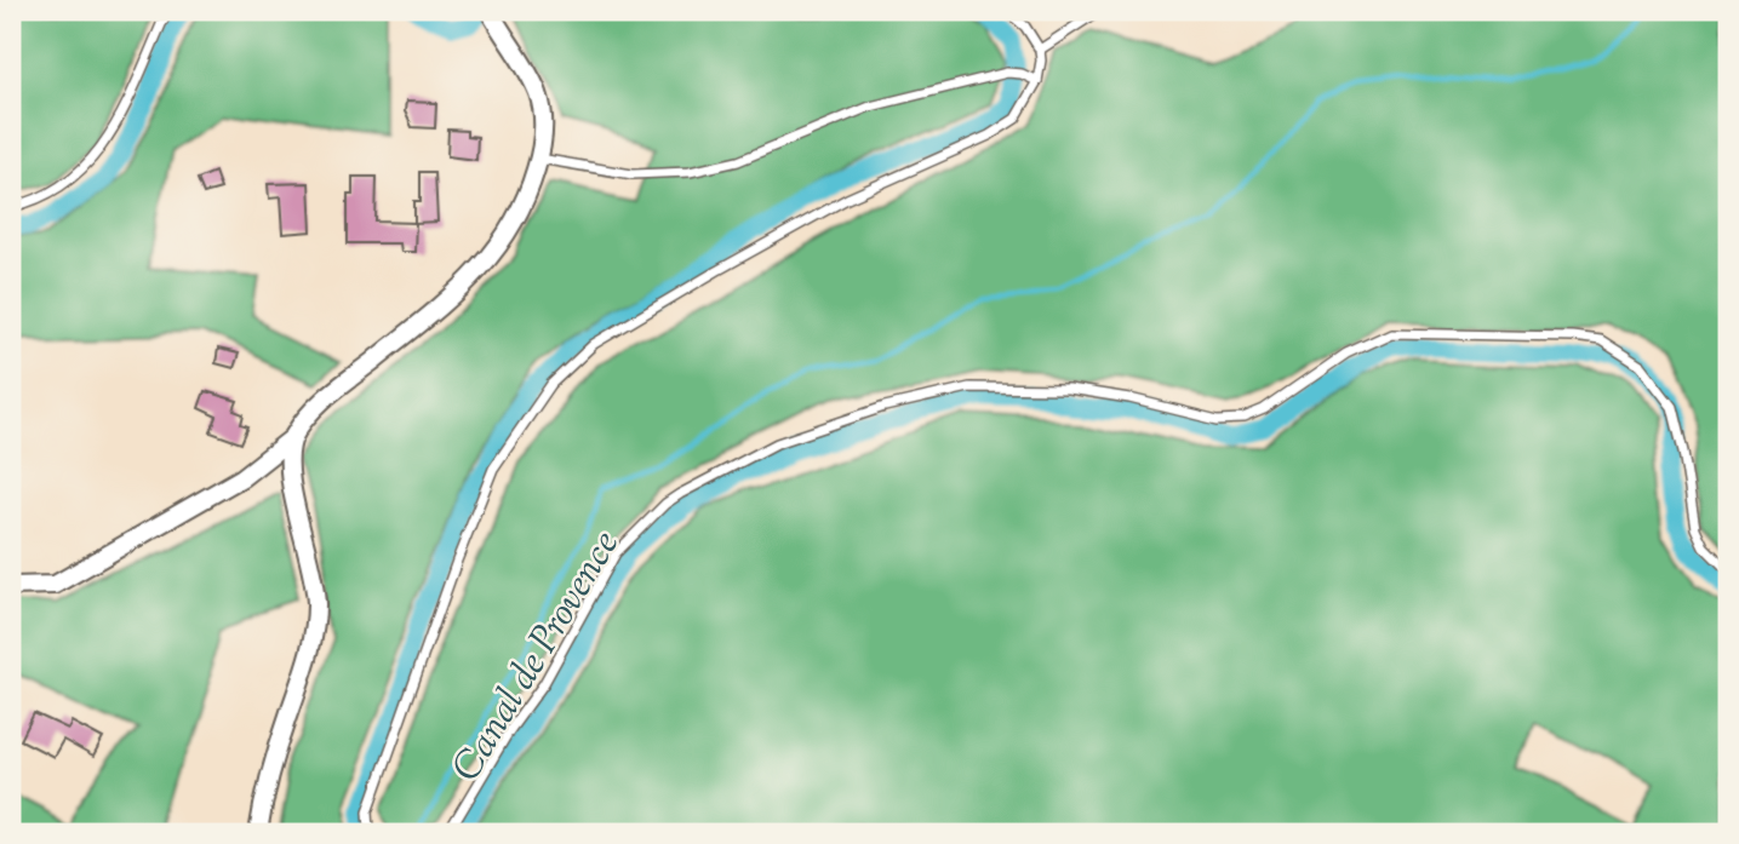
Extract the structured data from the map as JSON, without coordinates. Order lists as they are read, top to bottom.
{
  "water": ["Canal de Provence"]
}
